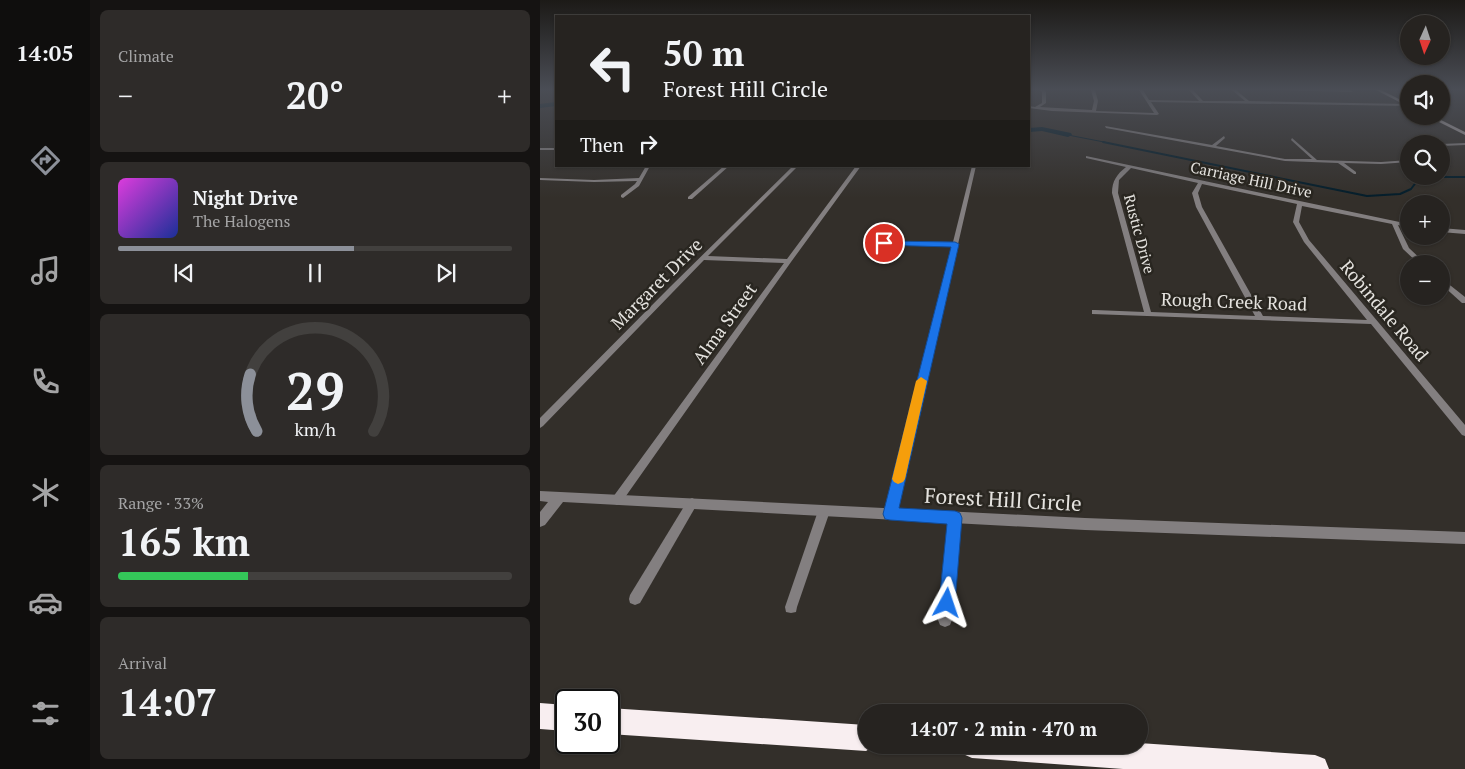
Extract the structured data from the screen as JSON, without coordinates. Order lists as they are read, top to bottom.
{
  "streets": {
    "street": [
      "Carriage Hill Drive",
      "Rustic Drive",
      "Margaret Drive",
      "Rough Creek Road",
      "Robindale Road",
      "Alma Street",
      "Forest Hill Circle"
    ]
  },
  "crossings": [
    ["Carriage Hill Drive", "Rustic Drive"],
    ["Carriage Hill Drive", "Robindale Road"],
    ["Rustic Drive", "Rough Creek Road"],
    ["Rough Creek Road", "Robindale Road"],
    ["Alma Street", "Forest Hill Circle"]
  ],
  "north": "bottom",
  "page": {
    "tabs": "14:05",
    "tile": [
      "Climate",
      ["Range · 33%", "165 km"],
      ["Arrival", "14:07"]
    ],
    "map_buttons": ["+", "−"],
    "turn": ["50 m", "Forest Hill Circle"],
    "heat": ["−", "20°", "+"],
    "then": "Then",
    "song": ["Night Drive", "The Halogens"],
    "limit": "30",
    "trip": "14:07 · 2 min · 470 m",
    "gauge": ["29", "km/h"]
  }
}
